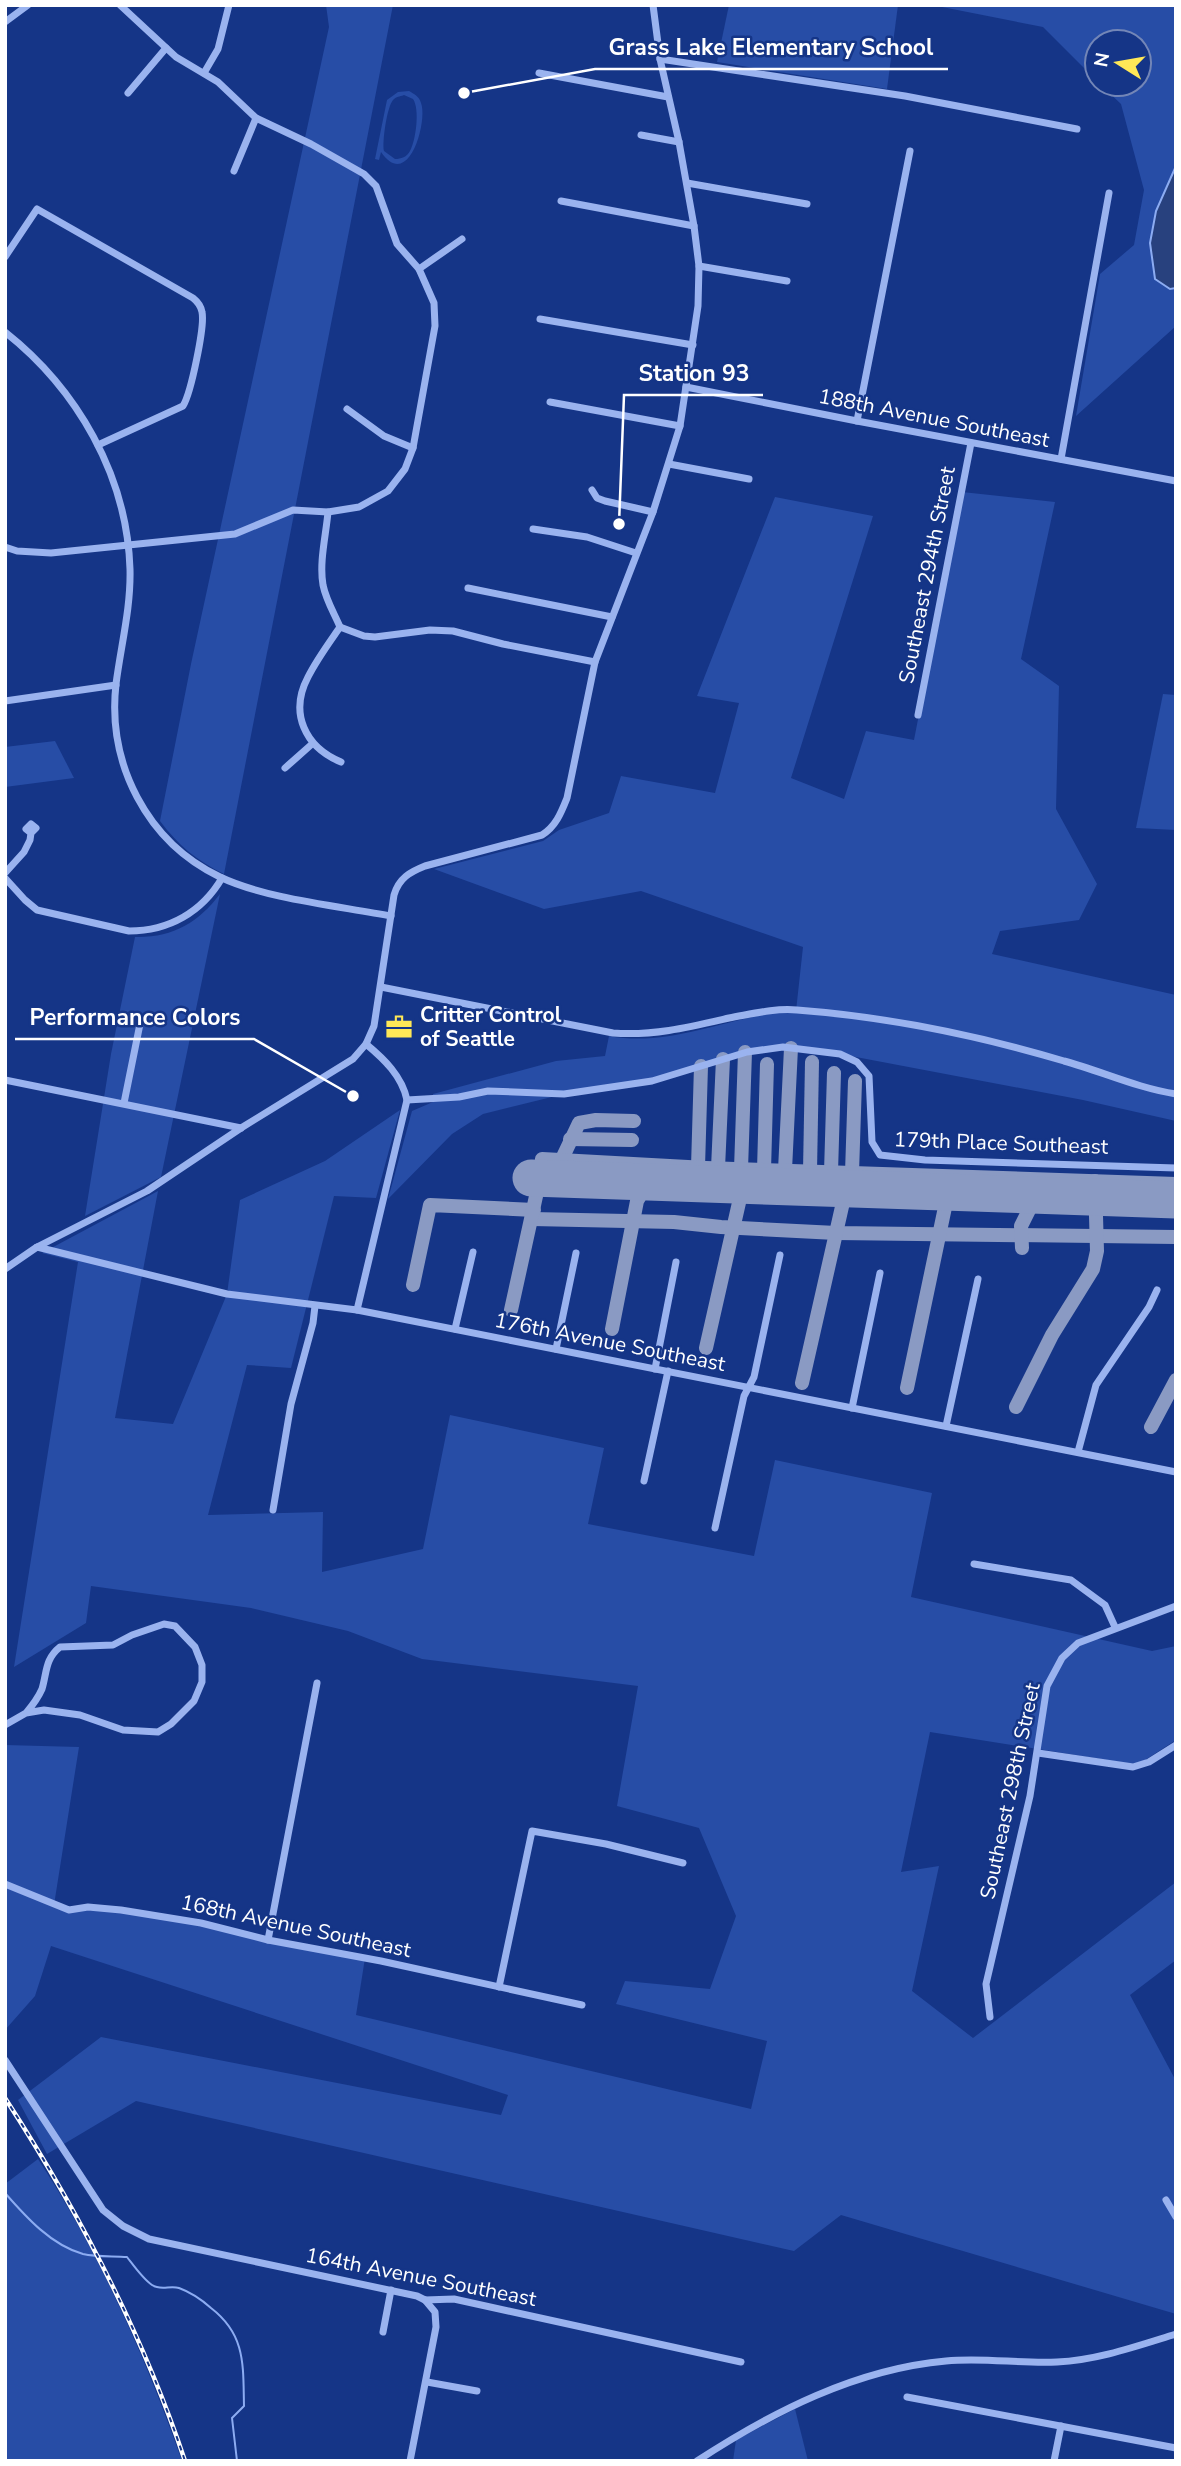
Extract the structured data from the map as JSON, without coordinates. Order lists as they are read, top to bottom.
{
  "streets": {
    "street": [
      "188th Avenue Southeast",
      "Southeast 294th Street",
      "179th Place Southeast",
      "176th Avenue Southeast",
      "Southeast 298th Street",
      "168th Avenue Southeast",
      "164th Avenue Southeast"
    ]
  },
  "crossings": [
    ["188th Avenue Southeast", "Southeast 294th Street"]
  ],
  "places": {
    "other": ["Grass Lake Elementary School", "Station 93", "Performance Colors"],
    "office": ["Critter Control of Seattle"]
  },
  "north": "left"
}
